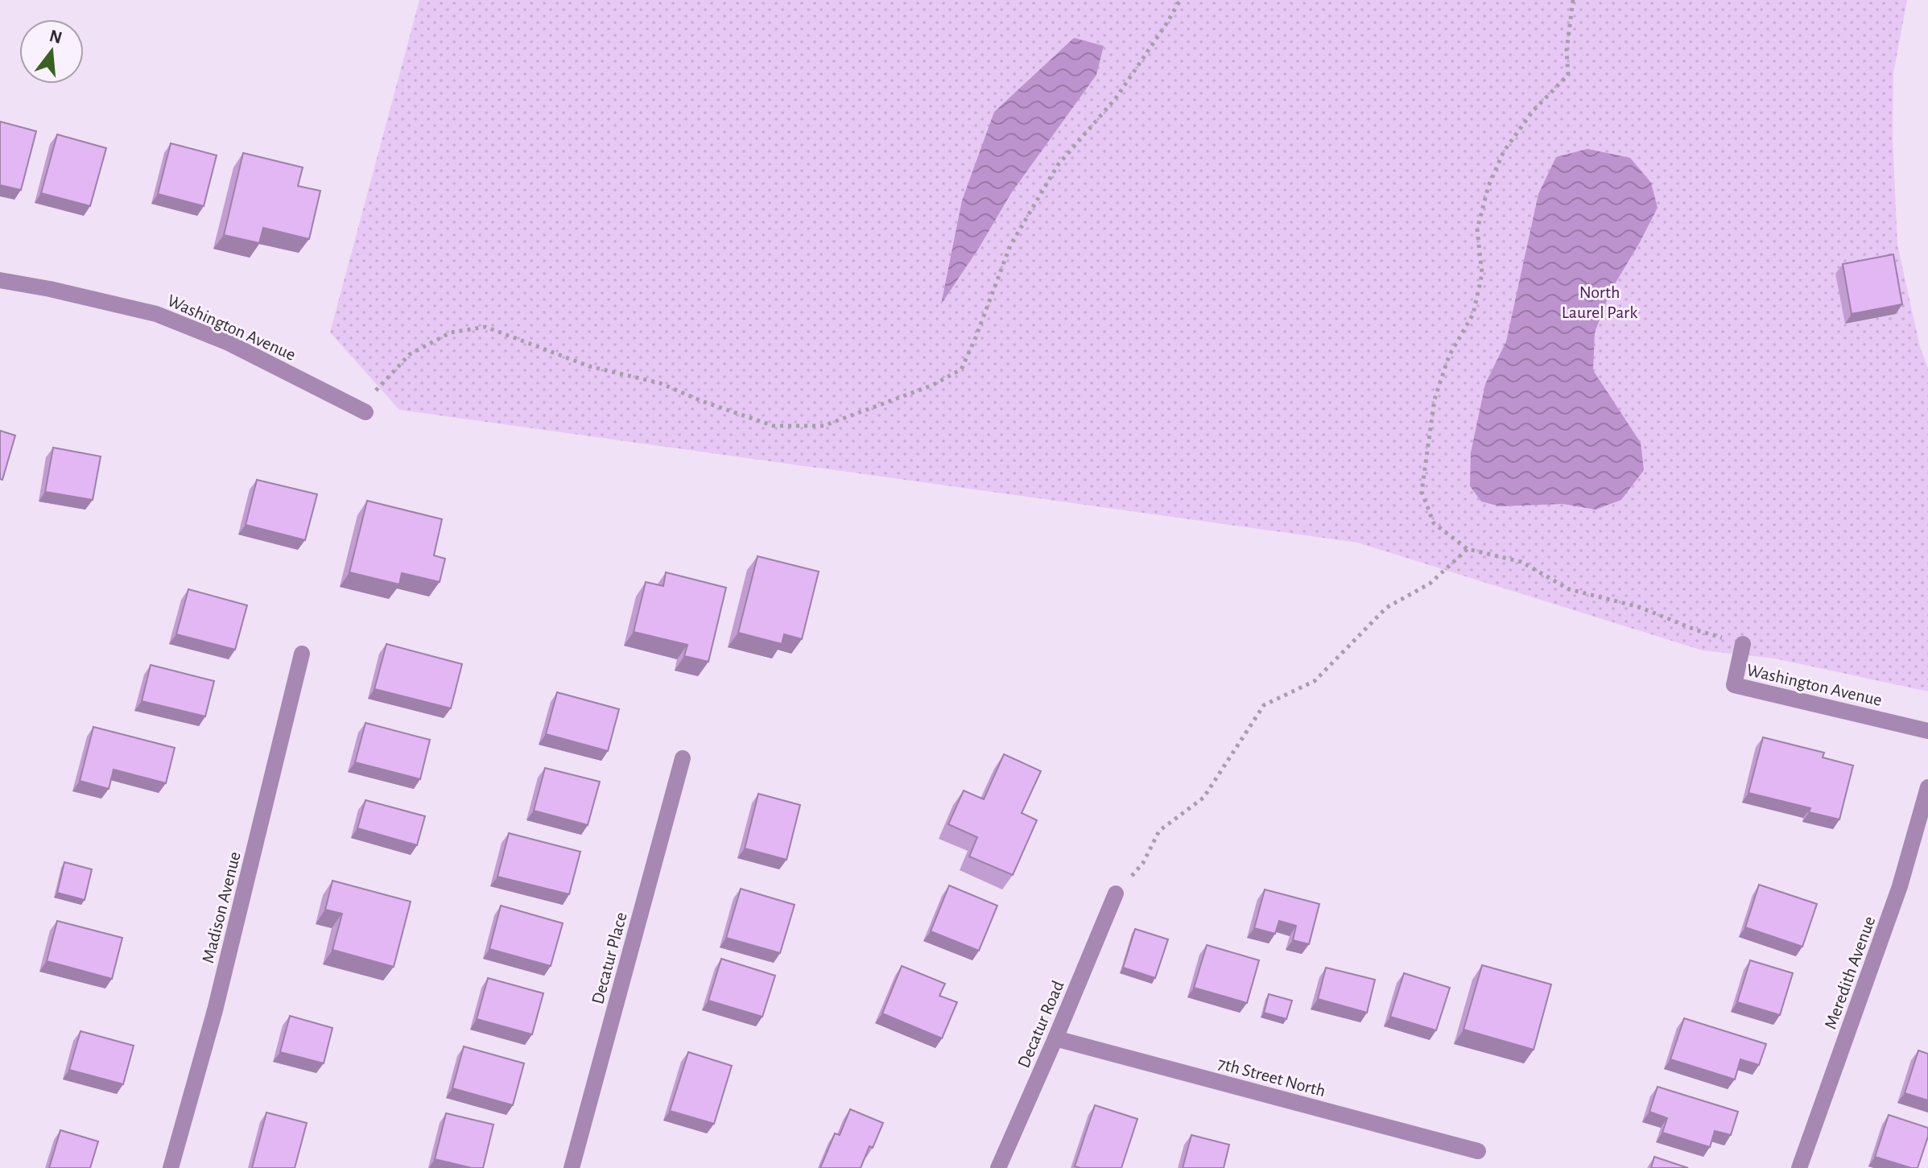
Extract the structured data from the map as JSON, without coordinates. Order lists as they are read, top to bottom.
{
  "streets": {
    "street": [
      "Washington Avenue",
      "Madison Avenue",
      "Decatur Place",
      "Meredith Avenue",
      "Decatur Road",
      "7th Street North"
    ]
  },
  "crossings": [
    ["Decatur Road", "7th Street North"]
  ],
  "parks": ["North Laurel Park"],
  "north": "top"
}
